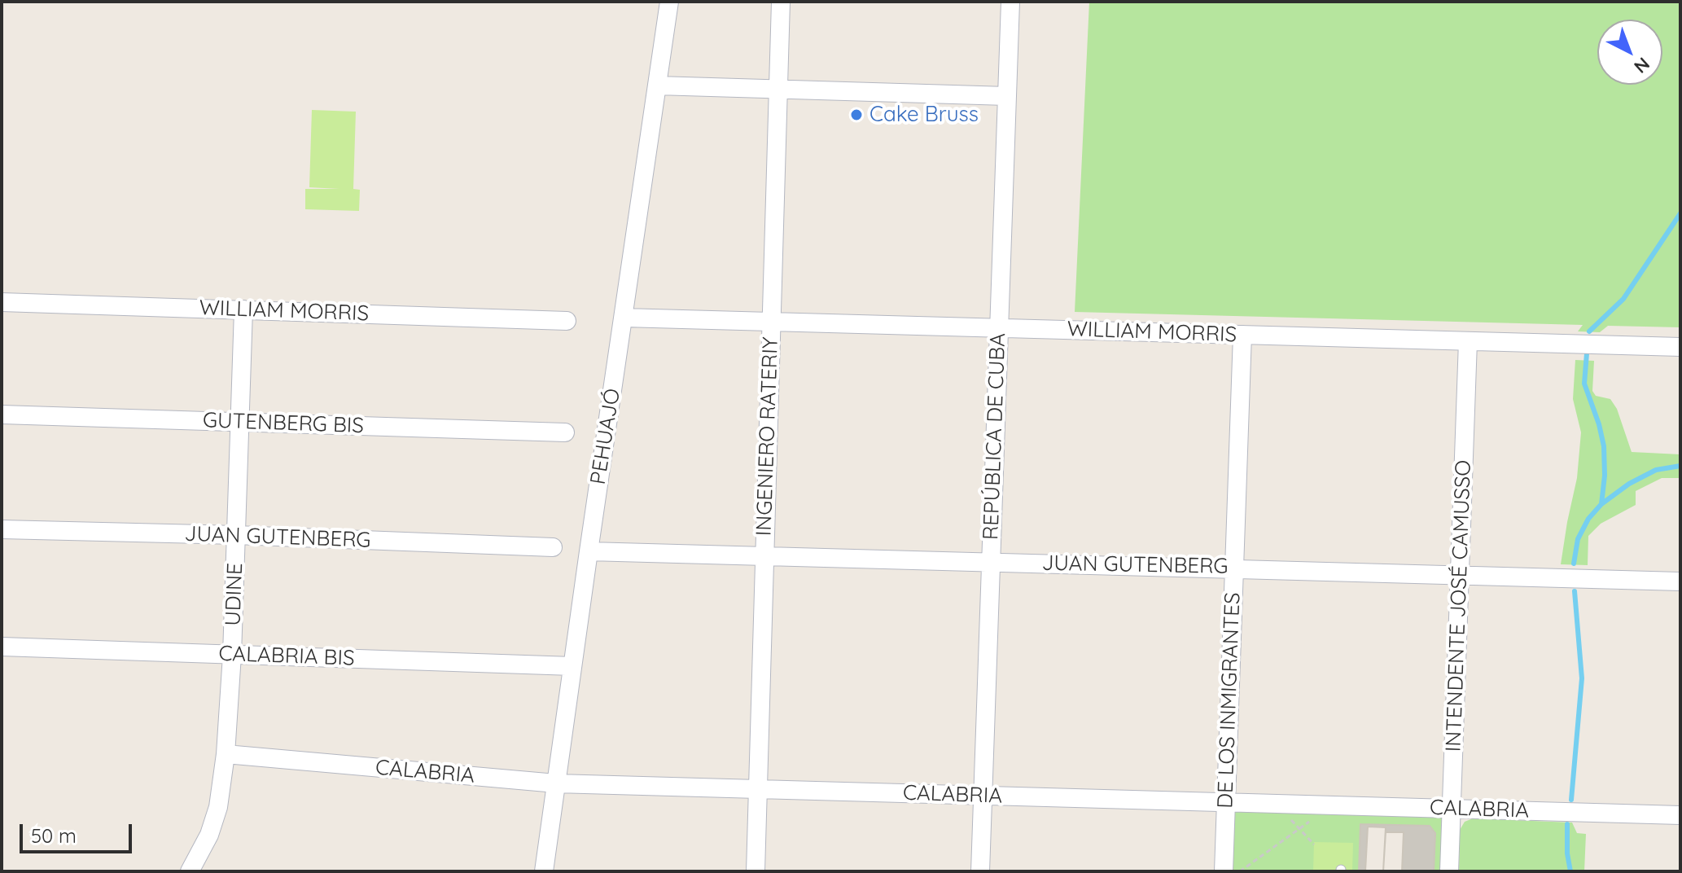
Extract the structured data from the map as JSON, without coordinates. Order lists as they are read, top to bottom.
{
  "streets": {
    "street": [
      "WILLIAM MORRIS",
      "GUTENBERG BIS",
      "PEHUAJÓ",
      "INGENIERO RATERIY",
      "REPÚBLICA DE CUBA",
      "JUAN GUTENBERG",
      "UDINE",
      "INTENDENTE JOSÉ CAMUSSO",
      "CALABRIA BIS",
      "DE LOS INMIGRANTES",
      "CALABRIA"
    ]
  },
  "crossings": [
    ["WILLIAM MORRIS", "PEHUAJÓ"],
    ["WILLIAM MORRIS", "INGENIERO RATERIY"],
    ["WILLIAM MORRIS", "REPÚBLICA DE CUBA"],
    ["WILLIAM MORRIS", "UDINE"],
    ["WILLIAM MORRIS", "INTENDENTE JOSÉ CAMUSSO"],
    ["WILLIAM MORRIS", "DE LOS INMIGRANTES"],
    ["GUTENBERG BIS", "UDINE"],
    ["PEHUAJÓ", "JUAN GUTENBERG"],
    ["PEHUAJÓ", "CALABRIA BIS"],
    ["PEHUAJÓ", "CALABRIA"],
    ["INGENIERO RATERIY", "JUAN GUTENBERG"],
    ["INGENIERO RATERIY", "CALABRIA"],
    ["REPÚBLICA DE CUBA", "JUAN GUTENBERG"],
    ["REPÚBLICA DE CUBA", "CALABRIA"],
    ["JUAN GUTENBERG", "UDINE"],
    ["JUAN GUTENBERG", "INTENDENTE JOSÉ CAMUSSO"],
    ["JUAN GUTENBERG", "DE LOS INMIGRANTES"],
    ["UDINE", "CALABRIA BIS"],
    ["UDINE", "CALABRIA"],
    ["INTENDENTE JOSÉ CAMUSSO", "CALABRIA"],
    ["DE LOS INMIGRANTES", "CALABRIA"]
  ],
  "places": ["Cake Bruss"],
  "scale_bar": "50 m",
  "north": "bottom right"
}
